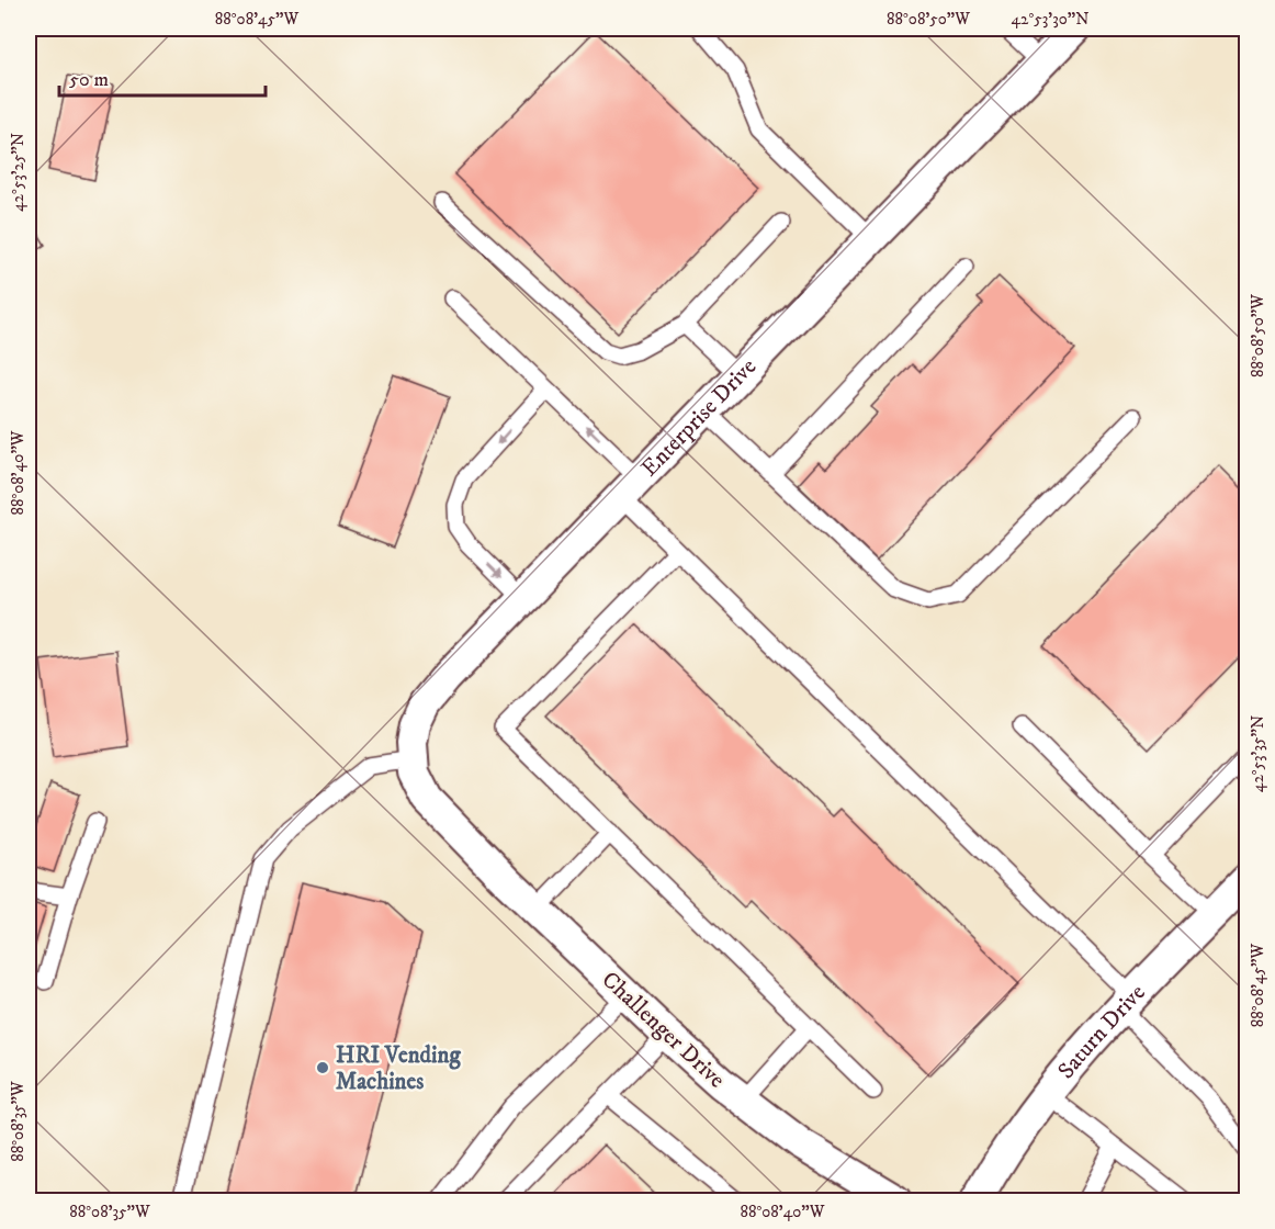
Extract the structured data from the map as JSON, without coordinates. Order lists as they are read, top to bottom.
{
  "streets": {
    "street": ["Enterprise Drive", "Challenger Drive", "Saturn Drive"]
  },
  "crossings": [
    ["Enterprise Drive", "Challenger Drive"]
  ],
  "places": ["HRI Vending Machines"],
  "scale_bar": "50 m",
  "coordinates": [
    "88°08'45\"W",
    "88°08'50\"W",
    "42°53'30\"N",
    "42°53'25\"N",
    "88°08'40\"W",
    "42°53'35\"N",
    "88°08'35\"W"
  ]
}
